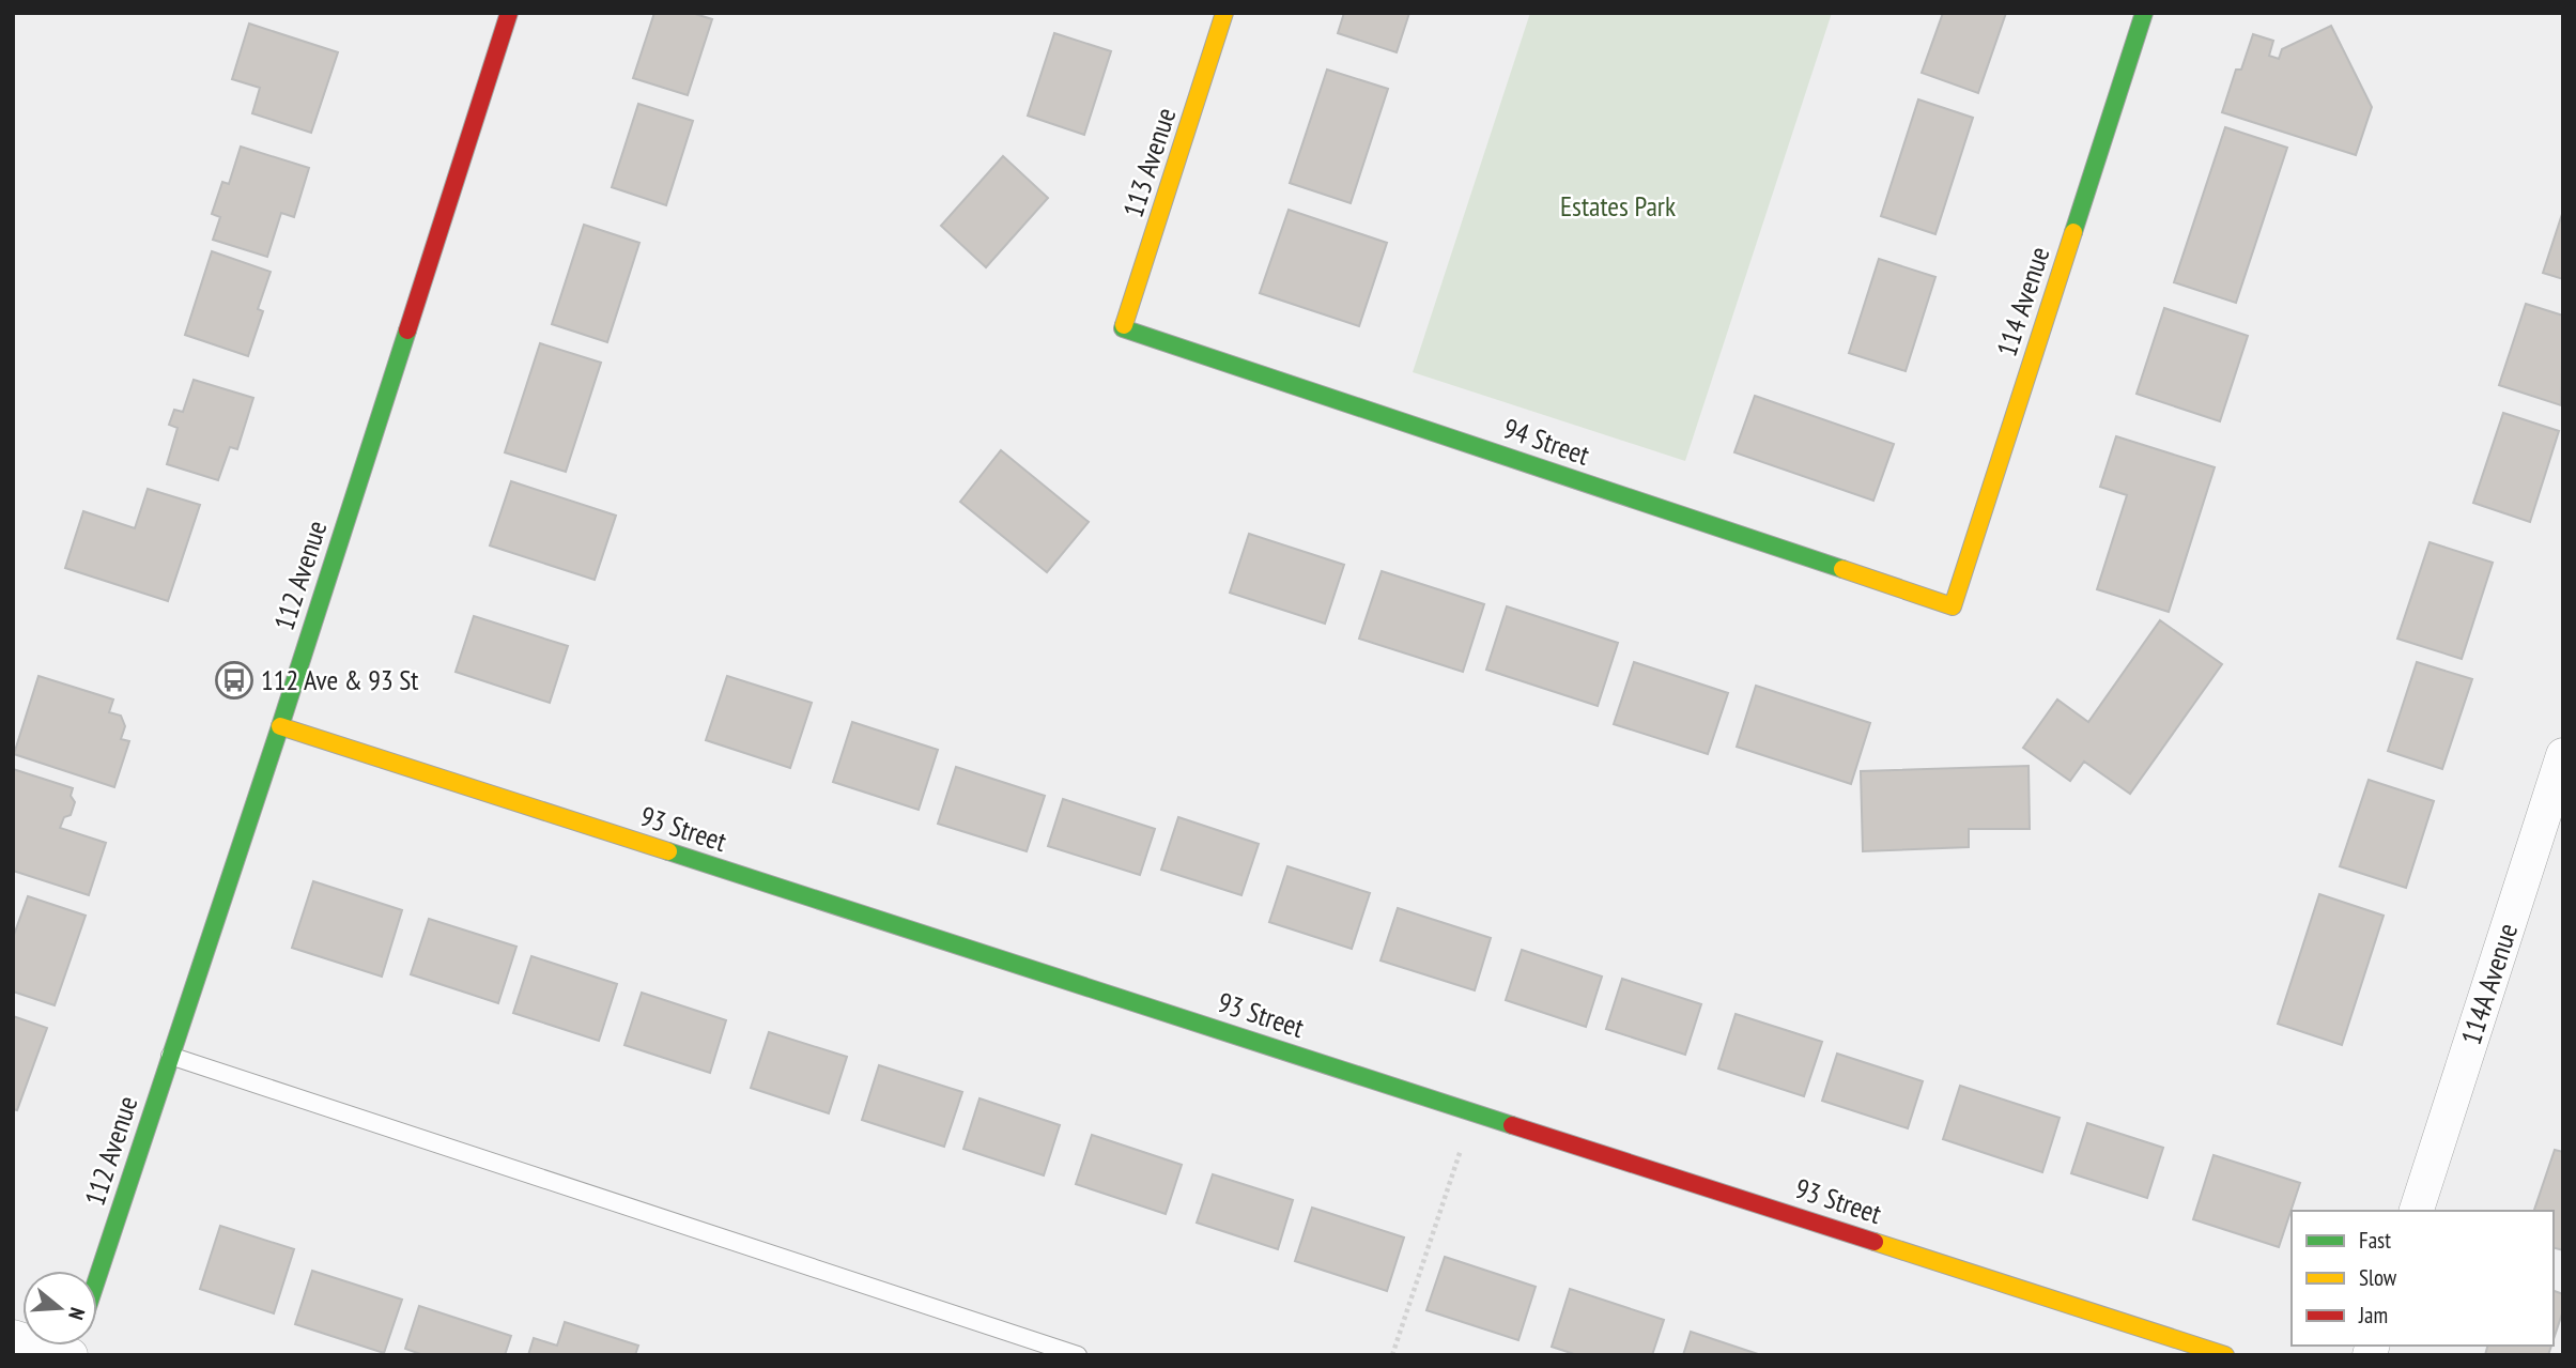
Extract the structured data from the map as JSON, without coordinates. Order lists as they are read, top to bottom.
{
  "streets": {
    "street": [
      "113 Avenue",
      "114 Avenue",
      "94 Street",
      "112 Avenue",
      "93 Street",
      "114A Avenue"
    ]
  },
  "crossings": [
    ["113 Avenue", "94 Street"],
    ["114 Avenue", "94 Street"],
    ["112 Avenue", "93 Street"]
  ],
  "parks": ["Estates Park"],
  "places": {
    "bus stop": ["112 Ave & 93 St"]
  },
  "legend": ["Fast", "Slow", "Jam"],
  "north": "right"
}
